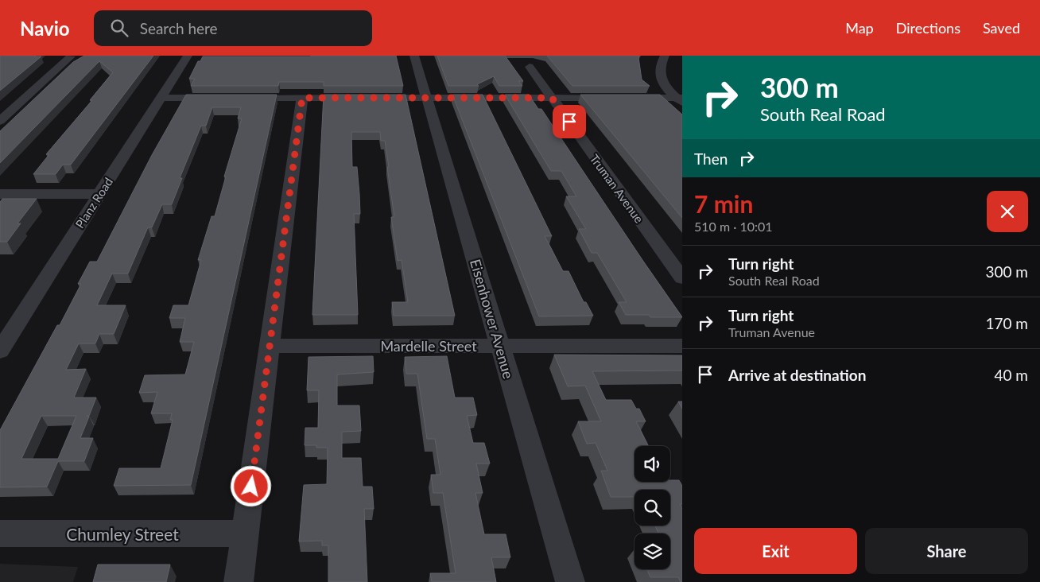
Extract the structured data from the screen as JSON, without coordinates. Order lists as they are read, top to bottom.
{
  "streets": {
    "street": [
      "Truman Avenue",
      "Planz Road",
      "Eisenhower Avenue",
      "Mardelle Street",
      "Chumley Street"
    ]
  },
  "crossings": [
    ["Eisenhower Avenue", "Mardelle Street"]
  ],
  "page": {
    "header": "Navio",
    "search": "Search here",
    "nav": ["Map", "Directions", "Saved"],
    "turn": ["300 m", "South Real Road"],
    "then": "Then",
    "heading": ["7 min", "510 m · 10:01"],
    "list": [
      {
        "name": "Turn right",
        "note": "South Real Road",
        "value": "300 m"
      },
      {
        "name": "Turn right",
        "note": "Truman Avenue",
        "value": "170 m"
      },
      {
        "name": "Arrive at destination",
        "value": "40 m"
      }
    ],
    "buttons": ["Exit", "Share"]
  }
}
